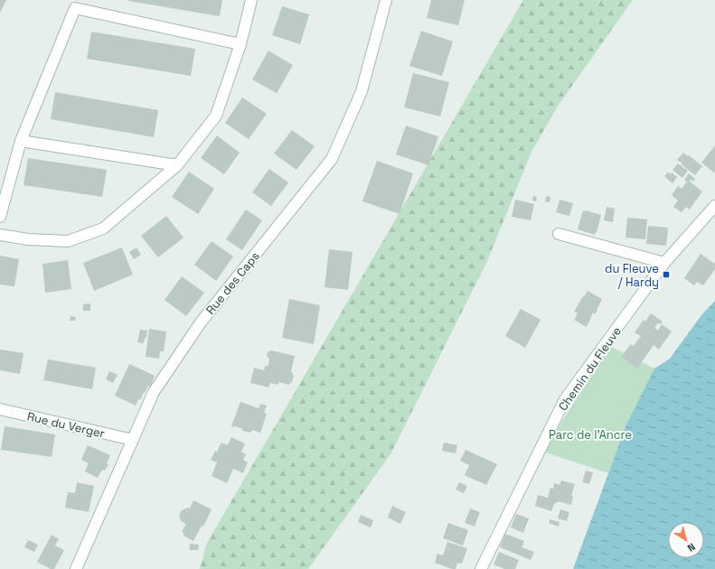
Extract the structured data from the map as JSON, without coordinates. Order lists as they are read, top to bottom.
{
  "streets": {
    "street": ["Rue des Caps", "Chemin du Fleuve", "Rue du Verger"]
  },
  "crossings": [
    ["Rue des Caps", "Rue du Verger"]
  ],
  "parks": ["Parc de l'Ancre"],
  "places": {
    "transit": ["du Fleuve / Hardy"]
  },
  "north": "bottom right"
}
